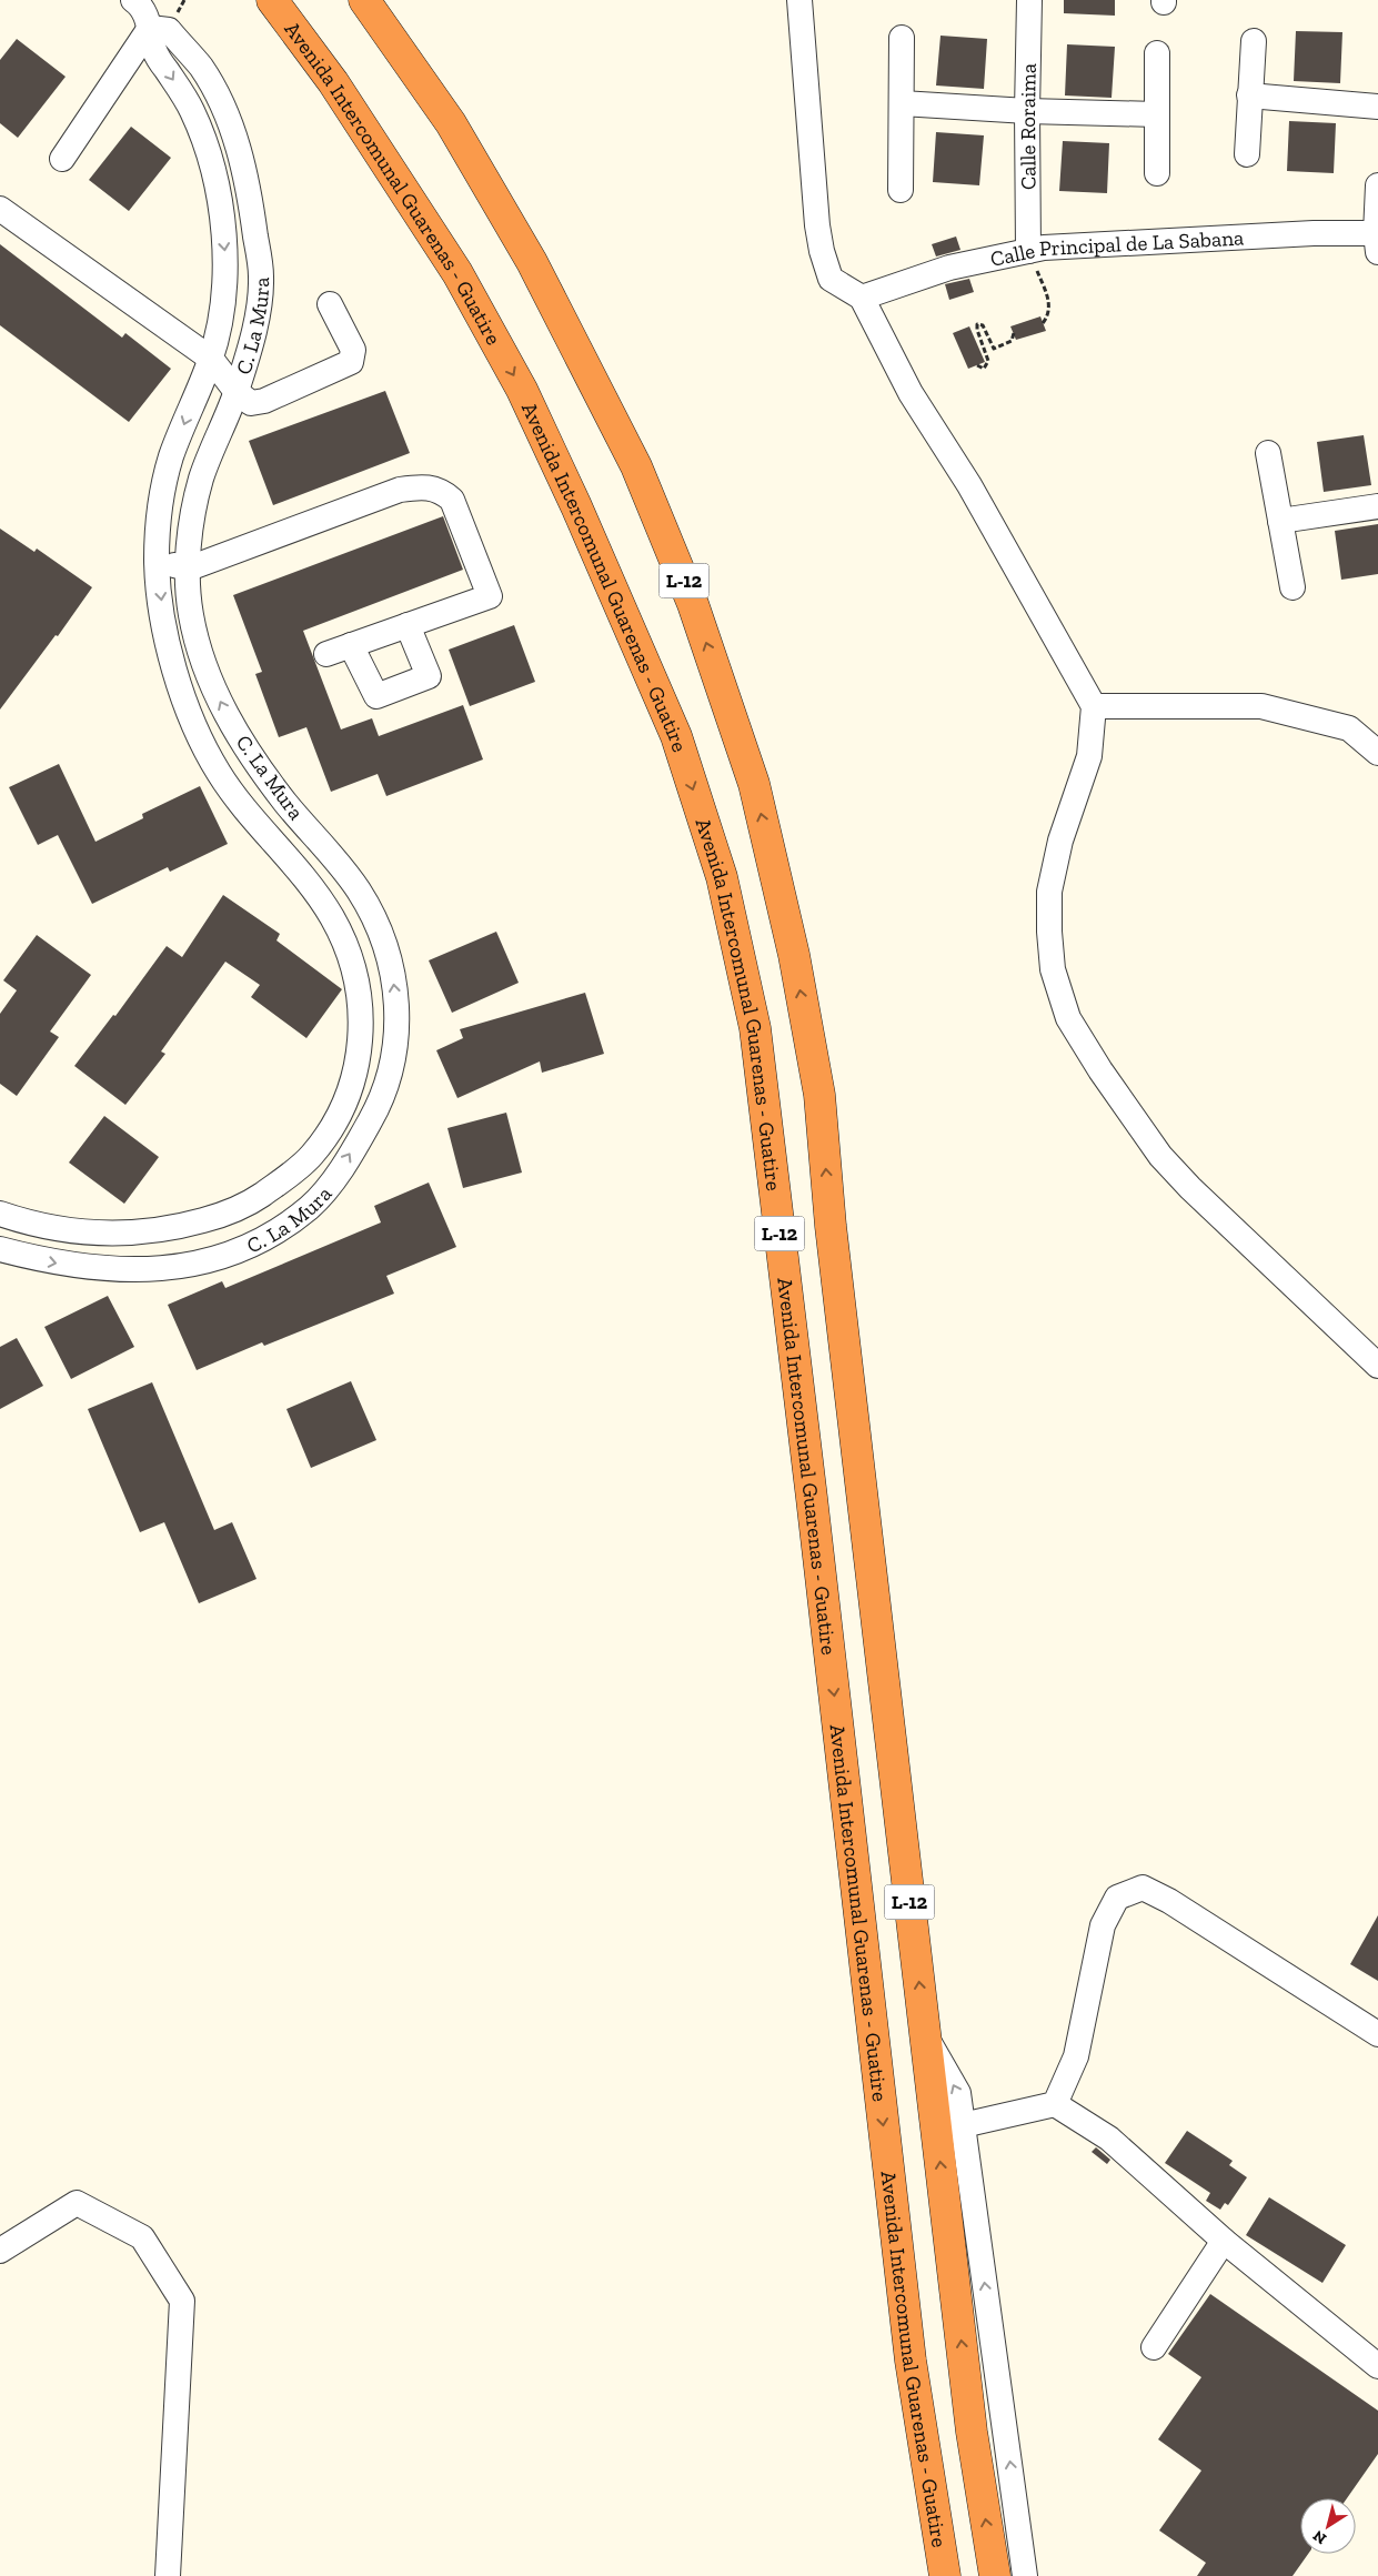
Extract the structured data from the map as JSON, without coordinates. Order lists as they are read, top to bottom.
{
  "streets": {
    "highway": ["Avenida Intercomunal Guarenas - Guatire", "L-12"],
    "street": ["Calle Roraima", "Calle Principal de La Sabana", "C. La Mura"]
  },
  "crossings": [
    ["Calle Roraima", "Calle Principal de La Sabana"]
  ],
  "north": "bottom left"
}
